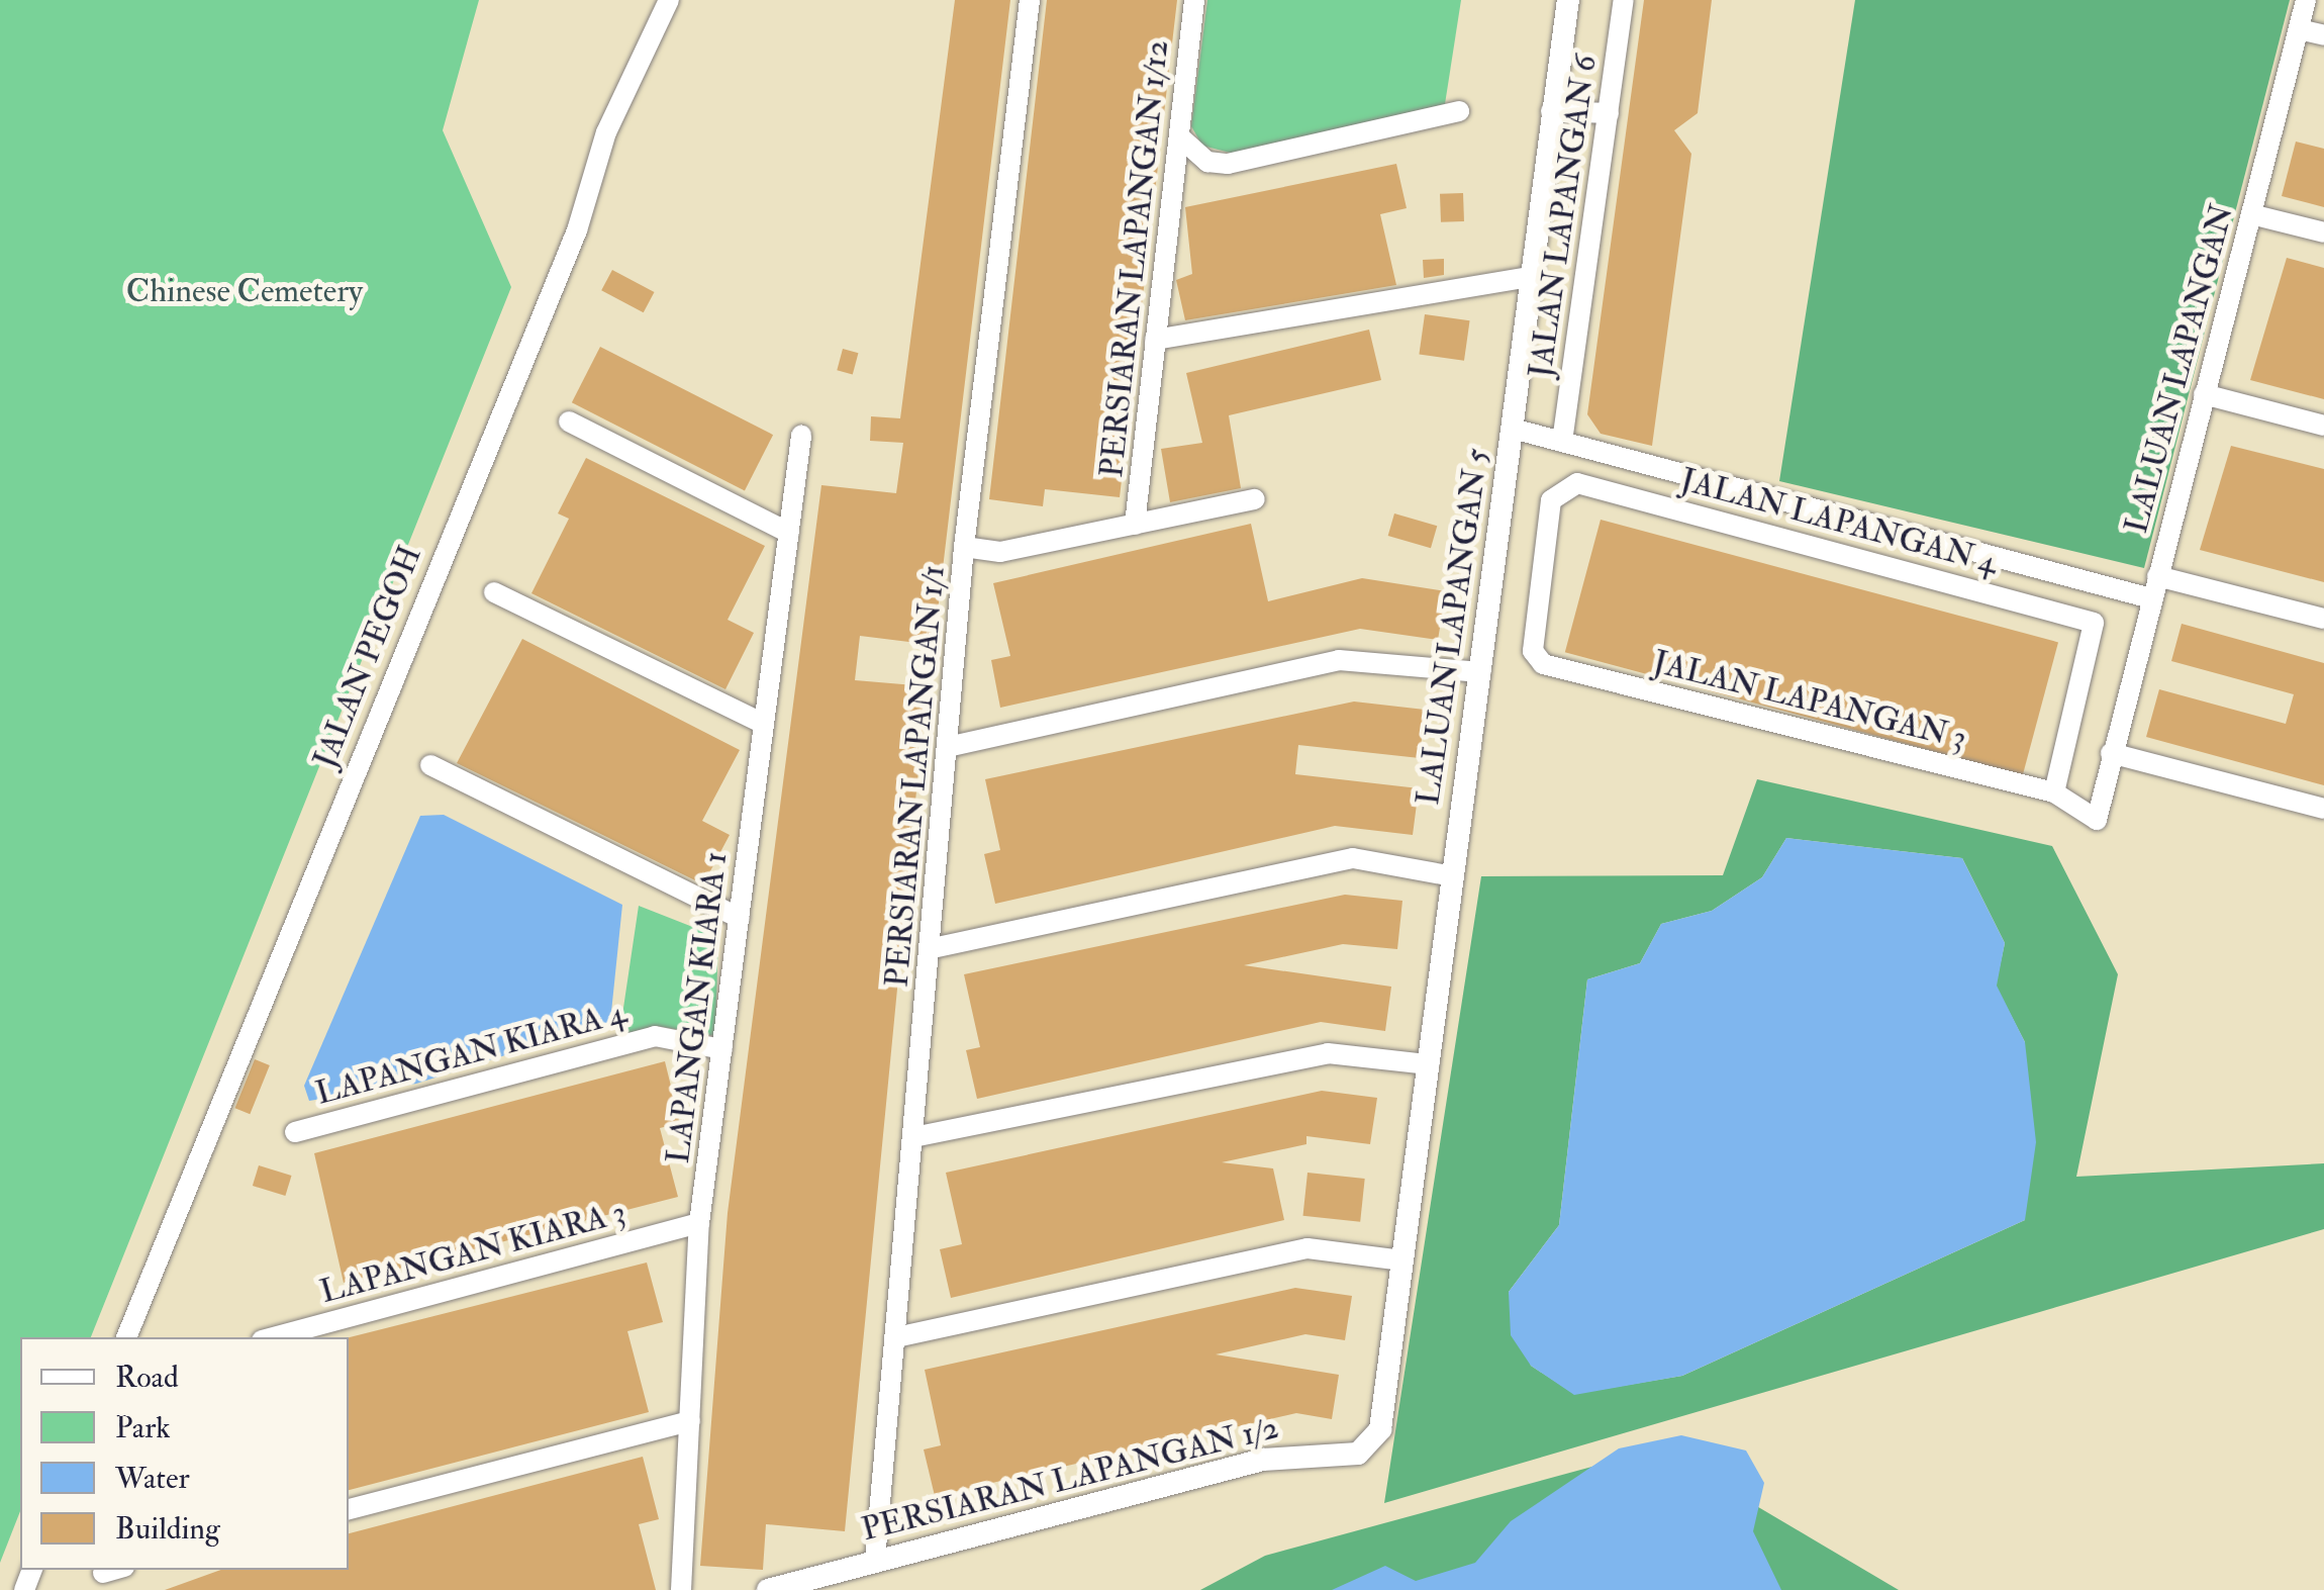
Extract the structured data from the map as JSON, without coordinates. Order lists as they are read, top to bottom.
{
  "streets": {
    "street": [
      "JALAN LAPANGAN 6",
      "PERSIARAN LAPANGAN 1/12",
      "LALUAN LAPANGAN",
      "JALAN LAPANGAN 4",
      "LALUAN LAPANGAN 5",
      "JALAN PEGOH",
      "JALAN LAPANGAN 3",
      "PERSIARAN LAPANGAN 1/1",
      "LAPANGAN KIARA 1",
      "LAPANGAN KIARA 4",
      "LAPANGAN KIARA 3",
      "PERSIARAN LAPANGAN 1/2"
    ]
  },
  "crossings": [
    ["JALAN LAPANGAN 6", "LALUAN LAPANGAN 5"],
    ["LALUAN LAPANGAN", "LALUAN LAPANGAN 5"],
    ["LALUAN LAPANGAN", "JALAN LAPANGAN 3"],
    ["JALAN LAPANGAN 4", "JALAN LAPANGAN 3"],
    ["LALUAN LAPANGAN 5", "PERSIARAN LAPANGAN 1/2"],
    ["PERSIARAN LAPANGAN 1/1", "PERSIARAN LAPANGAN 1/2"],
    ["LAPANGAN KIARA 1", "LAPANGAN KIARA 4"],
    ["LAPANGAN KIARA 1", "LAPANGAN KIARA 3"]
  ],
  "parks": ["Chinese Cemetery"],
  "legend": [
    "Road",
    "Park",
    "Water",
    "Building"
  ]
}
